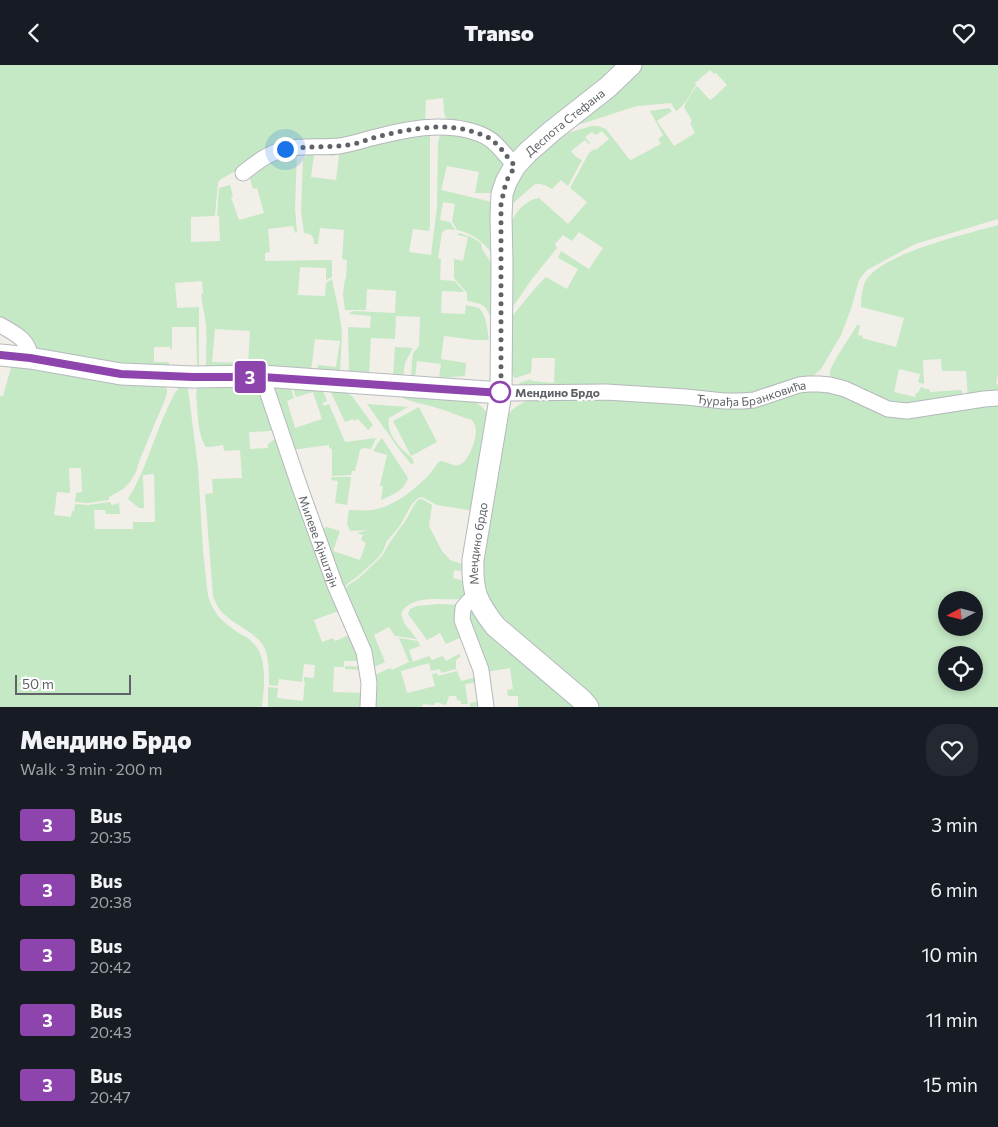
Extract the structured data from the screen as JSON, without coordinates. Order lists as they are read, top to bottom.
{
  "streets": {
    "street": [
      "Деспота Стефана",
      "Ђурађа Бранковића",
      "Милеве Ајнштајн",
      "Мендино брдо"
    ]
  },
  "crossings": [
    ["Деспота Стефана", "Ђурађа Бранковића"],
    ["Деспота Стефана", "Мендино брдо"],
    ["Ђурађа Бранковића", "Мендино брдо"]
  ],
  "places": ["Мендино Брдо"],
  "lines": ["bus line 3"],
  "scale_bar": "50 m",
  "north": "left",
  "page": {
    "header": "Transo",
    "on_map": "3",
    "scale": "50 m",
    "heading": ["Мендино Брдо", "Walk · 3 min · 200 m"],
    "list": [
      {
        "mark": "3",
        "name": "Bus",
        "note": "20:35",
        "value": "3 min"
      },
      {
        "mark": "3",
        "name": "Bus",
        "note": "20:38",
        "value": "6 min"
      },
      {
        "mark": "3",
        "name": "Bus",
        "note": "20:42",
        "value": "10 min"
      },
      {
        "mark": "3",
        "name": "Bus",
        "note": "20:43",
        "value": "11 min"
      },
      {
        "mark": "3",
        "name": "Bus",
        "note": "20:47",
        "value": "15 min"
      }
    ]
  }
}
